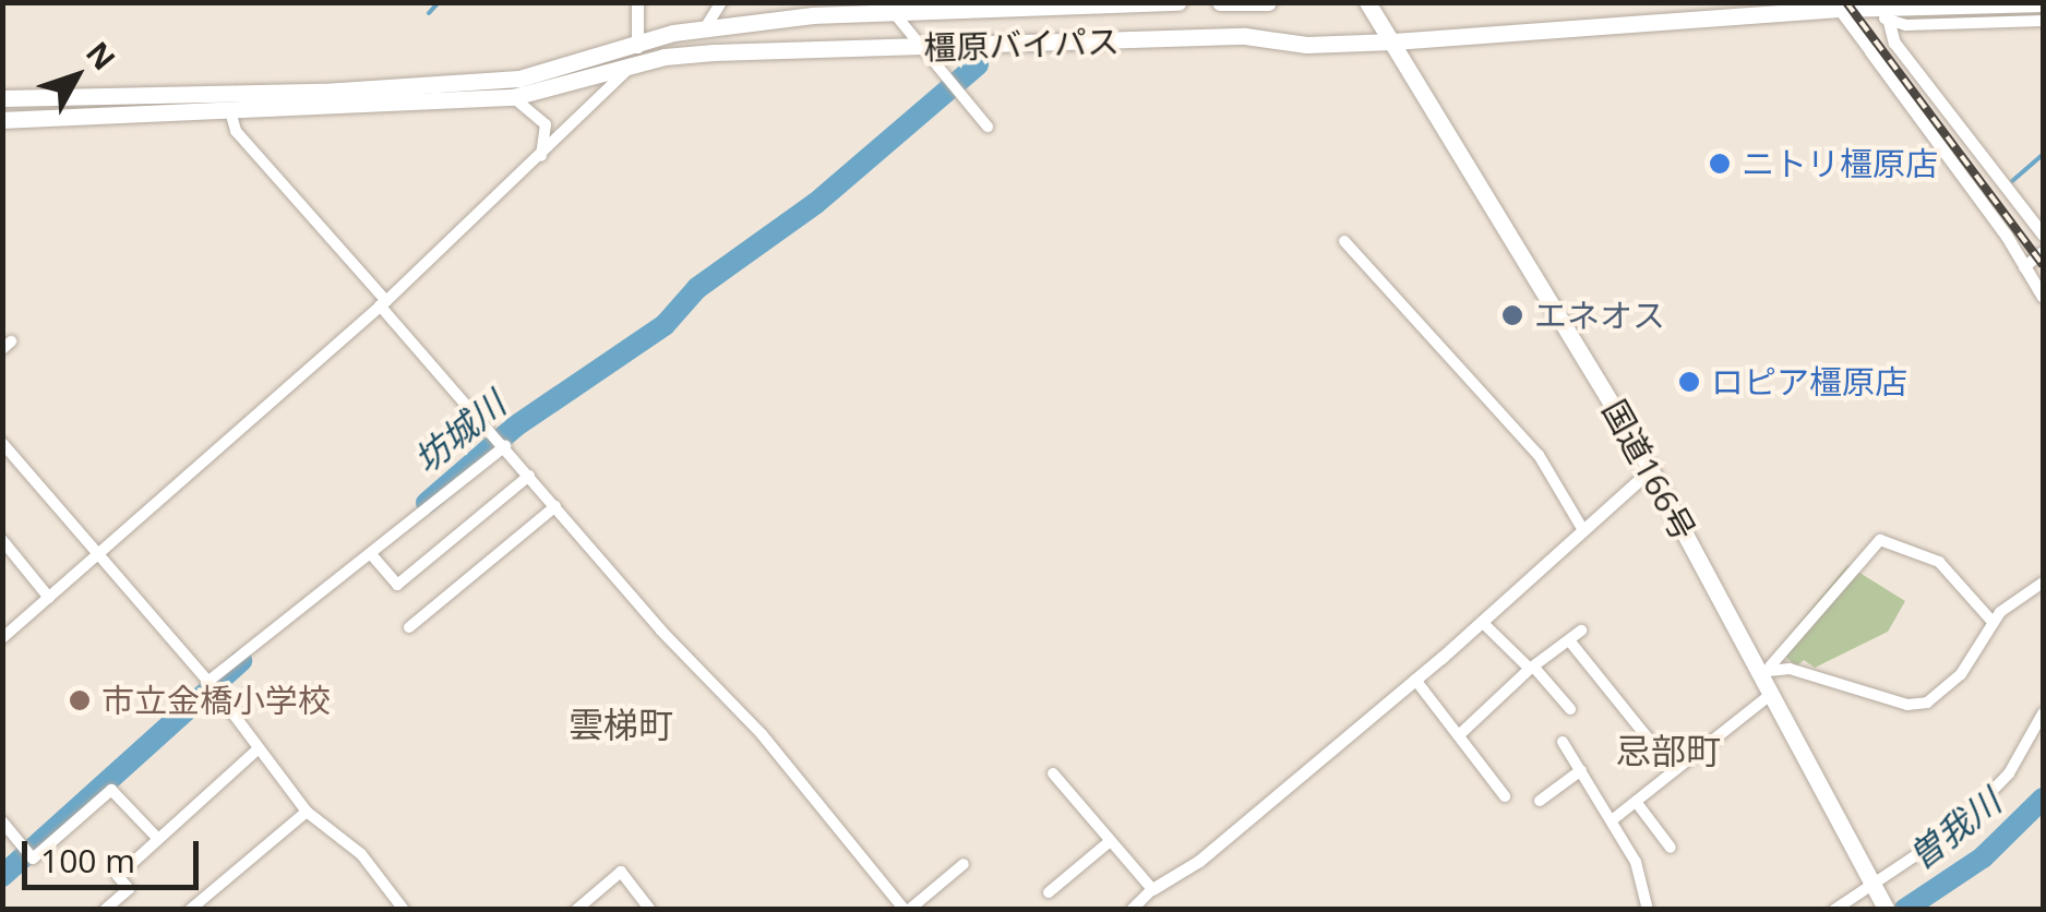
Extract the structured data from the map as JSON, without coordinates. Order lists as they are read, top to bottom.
{
  "streets": {
    "highway": ["橿原バイパス", "国道166号"]
  },
  "crossings": [
    ["橿原バイパス", "国道166号"]
  ],
  "districts": ["雲梯町", "忌部町"],
  "water": ["坊城川", "曽我川"],
  "places": [
    "ニトリ橿原店",
    "エネオス",
    "ロピア橿原店",
    "市立金橋小学校"
  ],
  "scale_bar": "100 m",
  "north": "top right"
}
